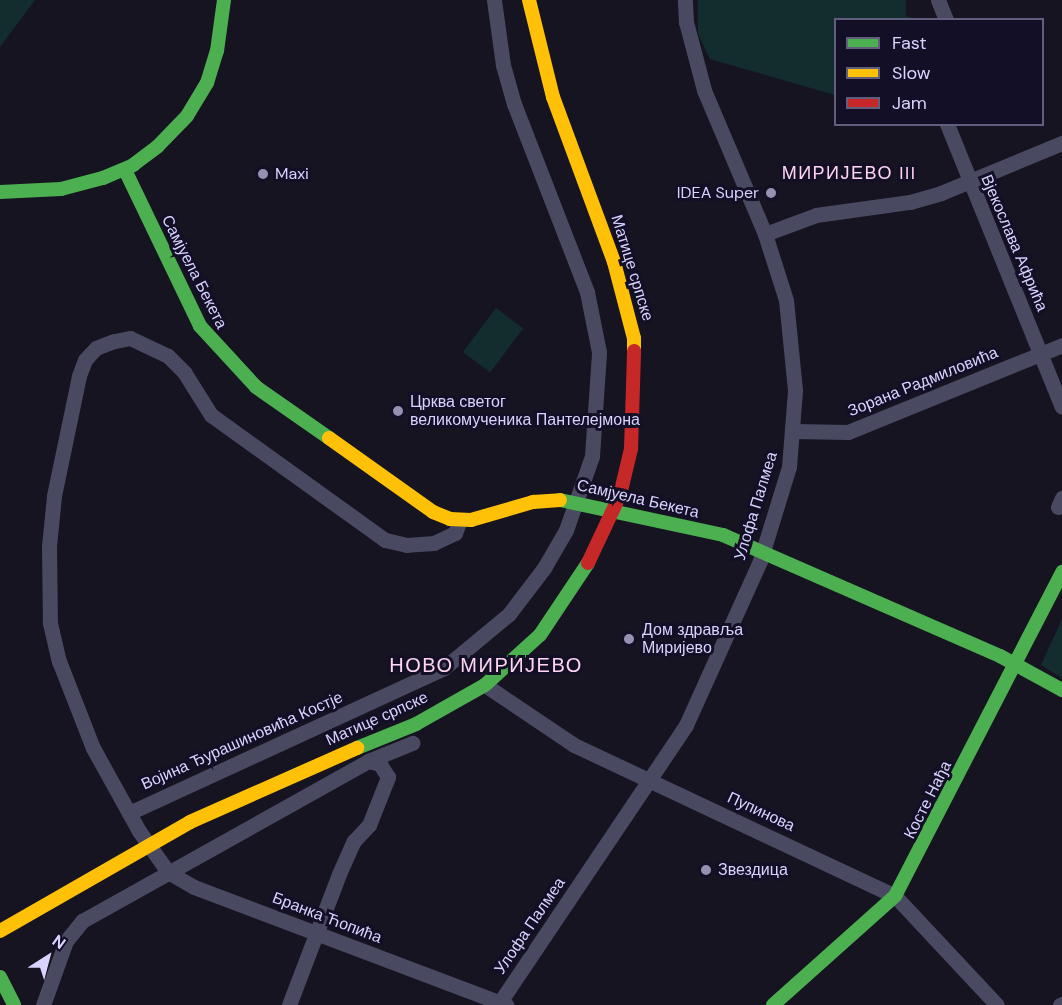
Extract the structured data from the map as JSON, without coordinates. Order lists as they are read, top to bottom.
{
  "streets": {
    "street": [
      "Вјекослава Афрића",
      "Матице српске",
      "Самјуела Бекета",
      "Зорана Радмиловића",
      "Улофа Палмеа",
      "Војина Ђурашиновића Костје",
      "Косте Нађа",
      "Пупинова",
      "Бранка Ћопића"
    ]
  },
  "crossings": [
    ["Вјекослава Афрића", "Зорана Радмиловића"],
    ["Матице српске", "Самјуела Бекета"],
    ["Матице српске", "Војина Ђурашиновића Костје"],
    ["Матице српске", "Пупинова"],
    ["Матице српске", "Бранка Ћопића"],
    ["Самјуела Бекета", "Улофа Палмеа"],
    ["Самјуела Бекета", "Војина Ђурашиновића Костје"],
    ["Самјуела Бекета", "Косте Нађа"],
    ["Зорана Радмиловића", "Улофа Палмеа"],
    ["Улофа Палмеа", "Пупинова"],
    ["Улофа Палмеа", "Бранка Ћопића"],
    ["Војина Ђурашиновића Костје", "Бранка Ћопића"],
    ["Косте Нађа", "Пупинова"]
  ],
  "districts": ["МИРИЈЕВО III", "НОВО МИРИЈЕВО"],
  "places": [
    "Maxi",
    "IDEA Super",
    "Црква светог великомученика Пантелејмона",
    "Дом здравља Миријево",
    "Звездица"
  ],
  "legend": ["Fast", "Slow", "Jam"],
  "north": "top right"
}
